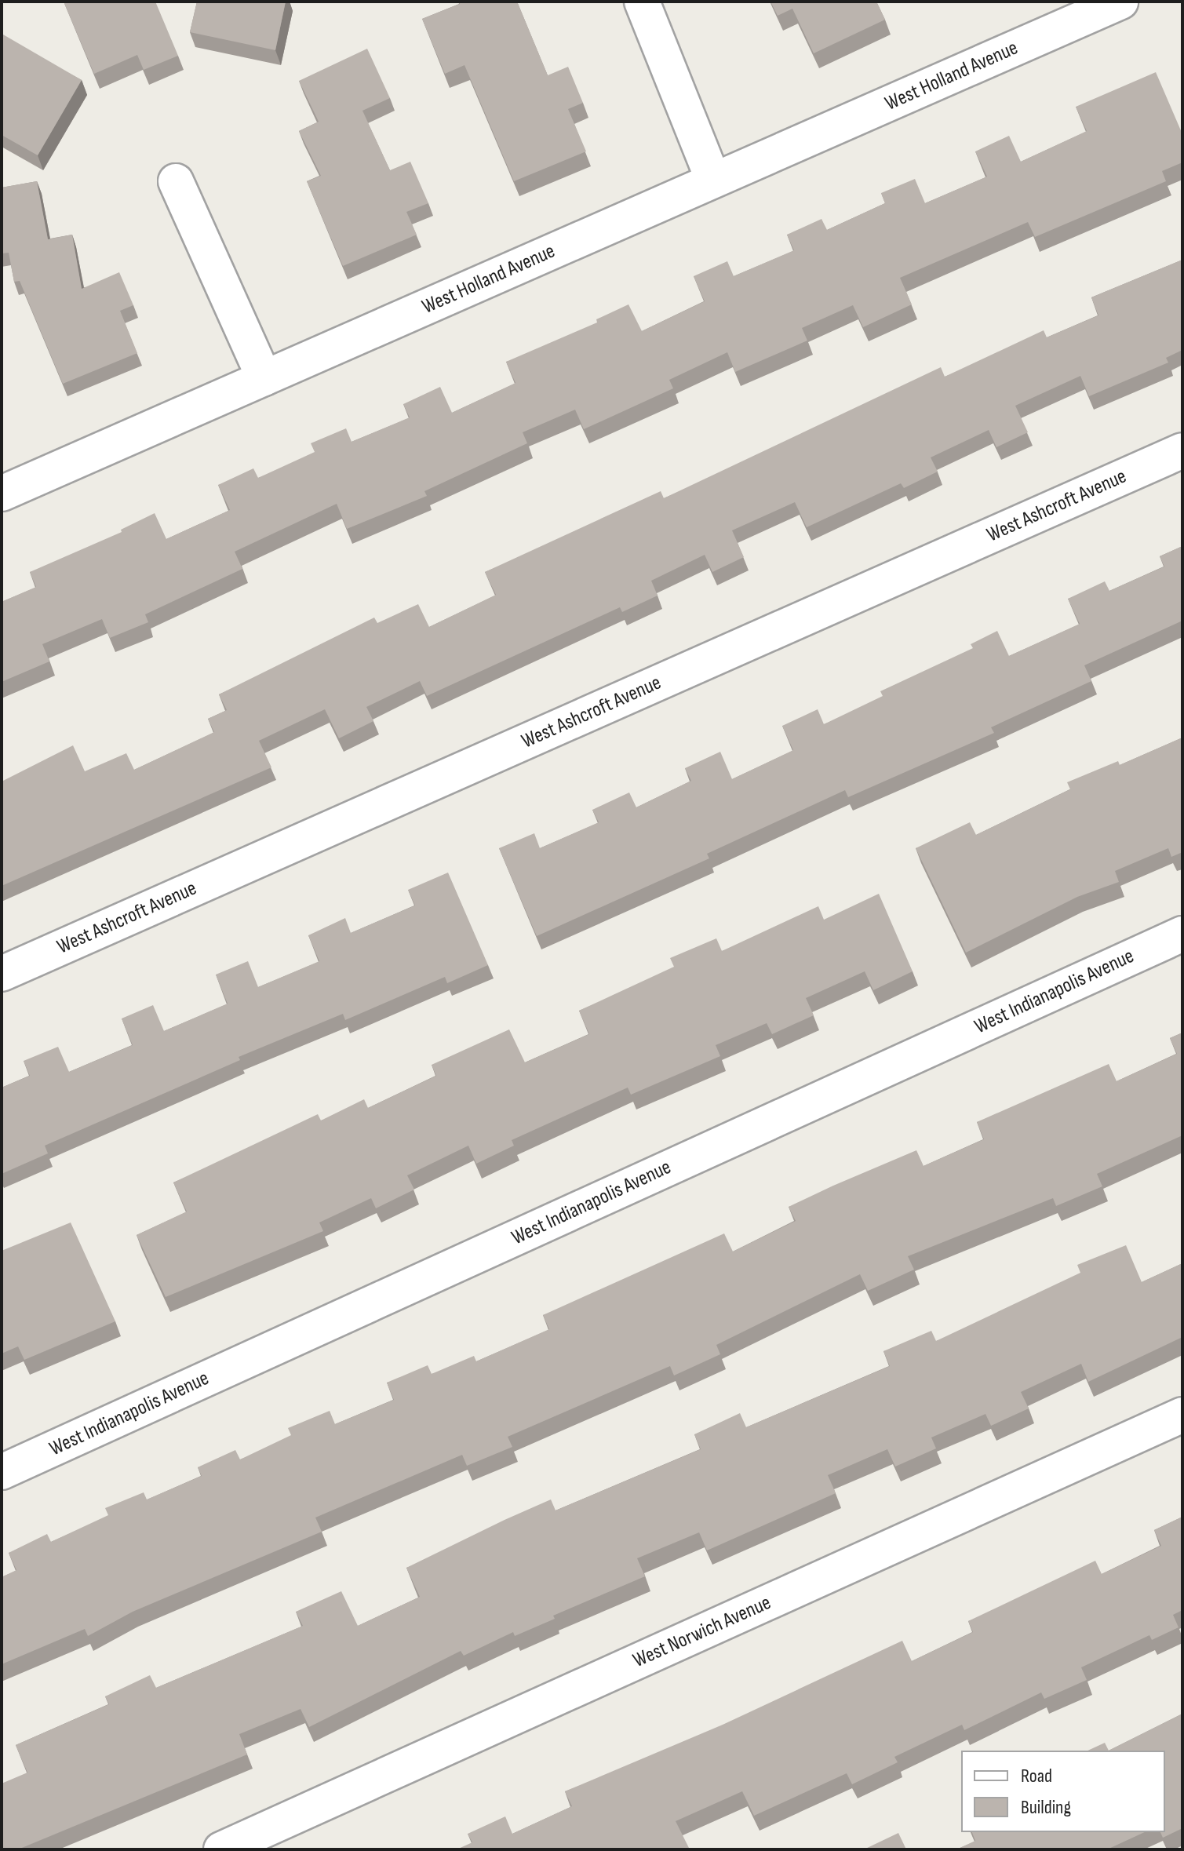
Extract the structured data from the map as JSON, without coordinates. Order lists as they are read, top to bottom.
{
  "streets": {
    "street": [
      "West Holland Avenue",
      "West Ashcroft Avenue",
      "West Indianapolis Avenue",
      "West Norwich Avenue"
    ]
  },
  "legend": ["Road", "Building"]
}
